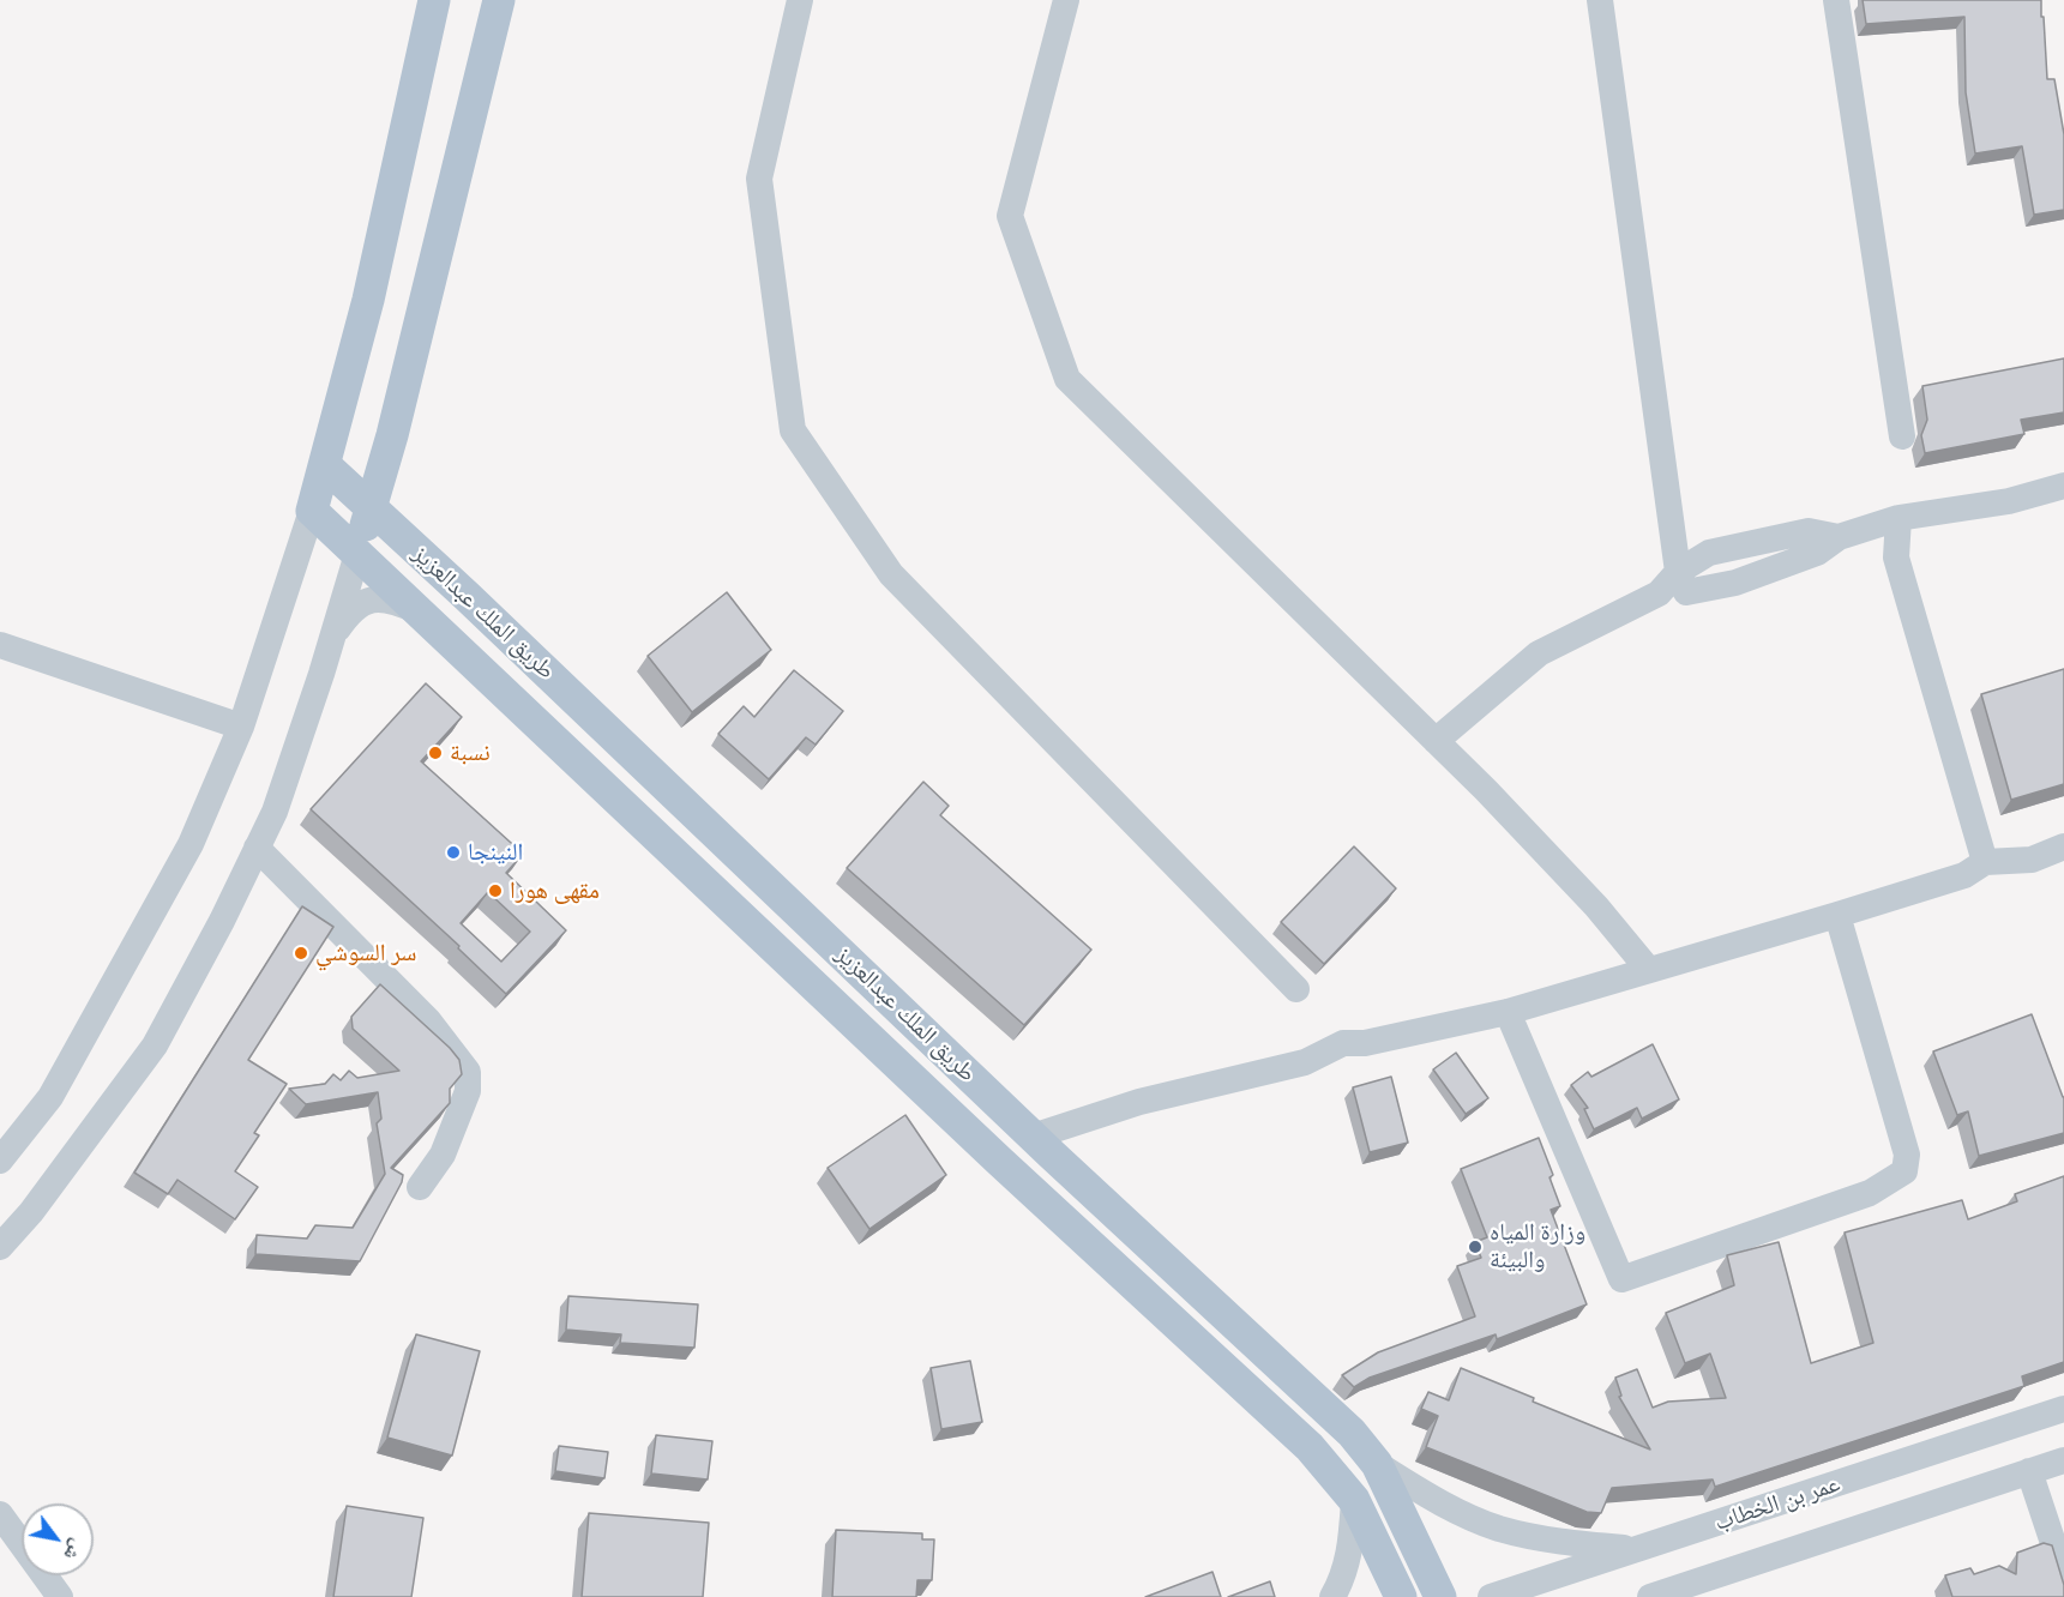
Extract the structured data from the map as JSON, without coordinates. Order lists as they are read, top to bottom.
{
  "streets": {
    "main road": ["طريق الملك عبدالعزيز"],
    "street": ["عمر بن الخطاب"]
  },
  "places": [
    "نسبة",
    "النينجا",
    "مقهى هورا",
    "سر السوشي",
    "وزارة المياه والبيئة"
  ],
  "north": "bottom right"
}
